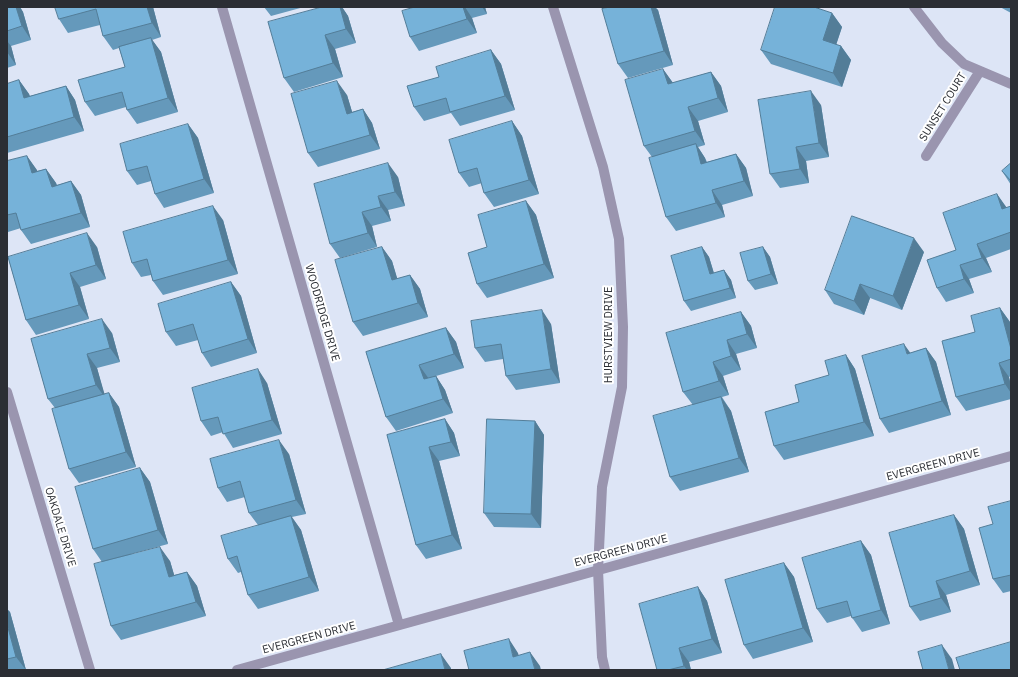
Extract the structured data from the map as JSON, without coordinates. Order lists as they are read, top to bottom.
{
  "streets": {
    "street": [
      "SUNSET COURT",
      "WOODRIDGE DRIVE",
      "HURSTVIEW DRIVE",
      "EVERGREEN DRIVE",
      "OAKDALE DRIVE"
    ]
  },
  "crossings": [
    ["WOODRIDGE DRIVE", "EVERGREEN DRIVE"],
    ["HURSTVIEW DRIVE", "EVERGREEN DRIVE"]
  ]
}
